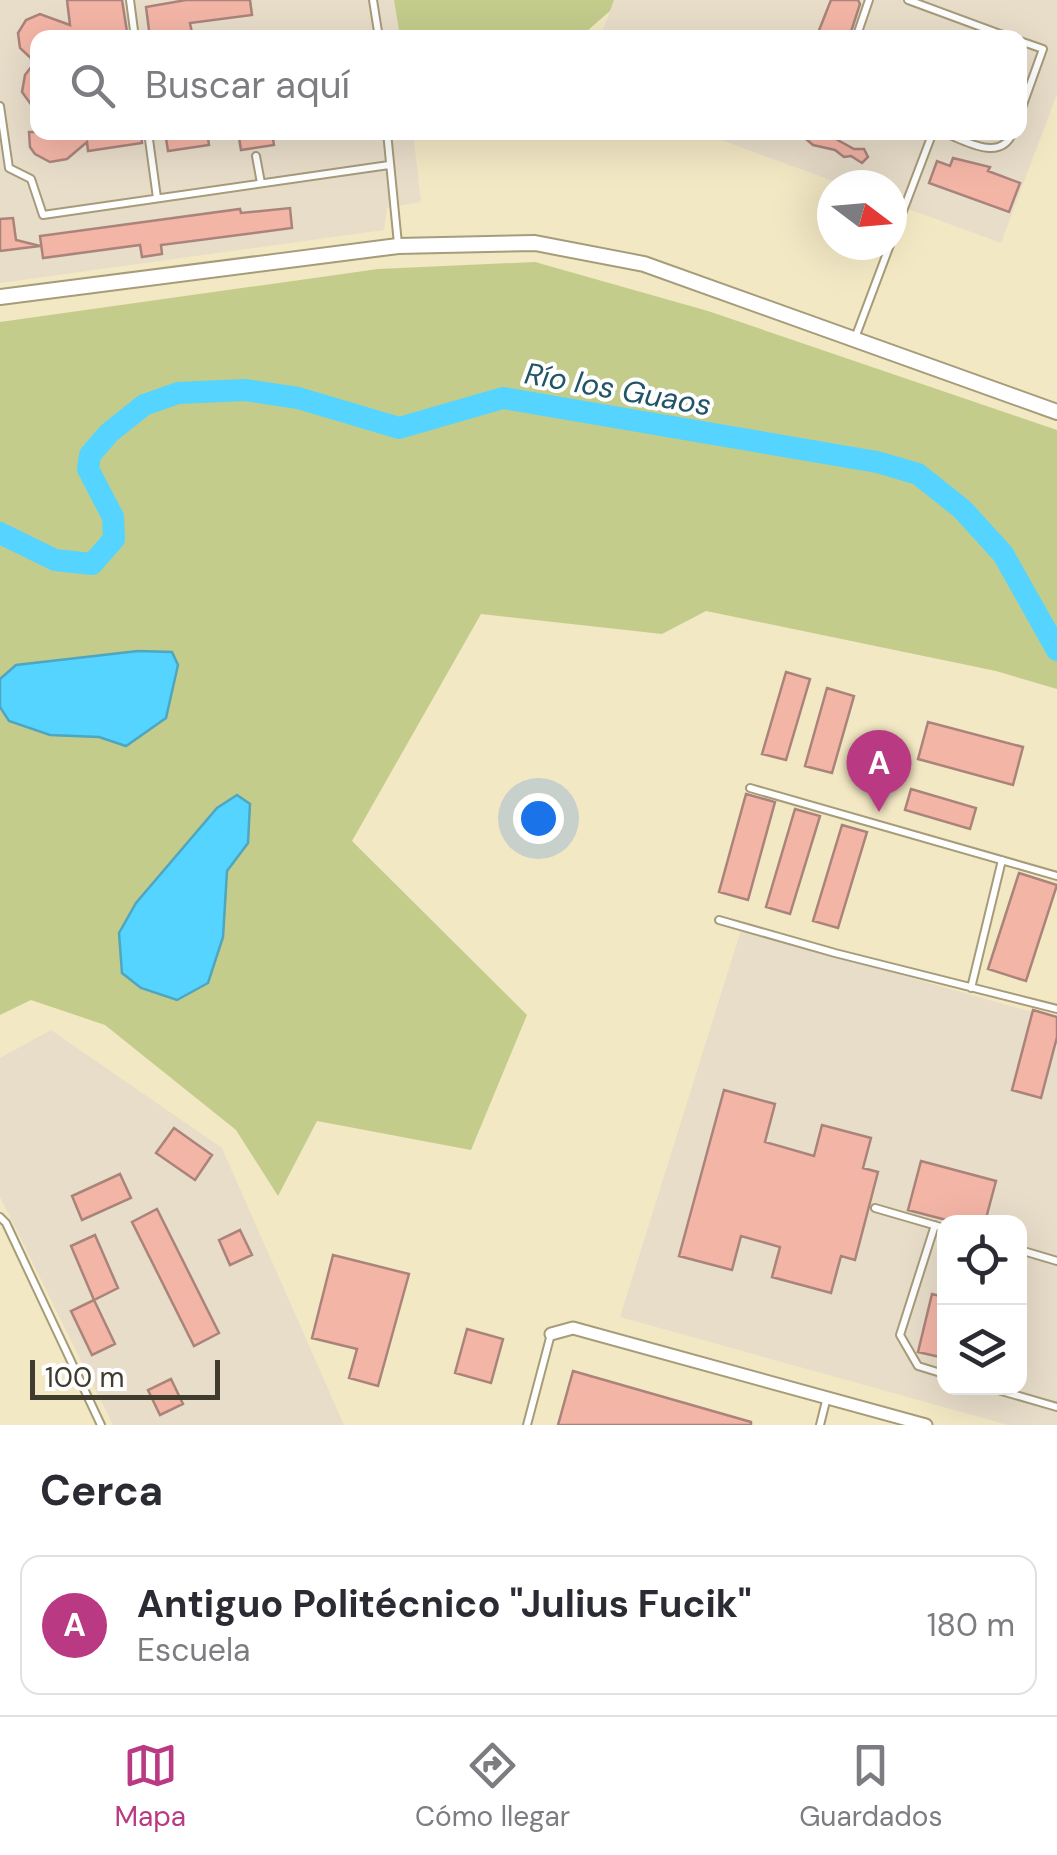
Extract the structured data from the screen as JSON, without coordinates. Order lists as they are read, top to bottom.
{
  "water": ["Río los Guaos"],
  "scale_bar": "100 m",
  "north": "right",
  "page": {
    "search": "Buscar aquí",
    "pins": "A",
    "scale": "100 m",
    "heading": "Cerca",
    "list": [
      {
        "mark": "A",
        "name": "Antiguo Politécnico \"Julius Fucik\"",
        "note": "Escuela",
        "value": "180 m"
      }
    ],
    "nav": ["Mapa", "Cómo llegar", "Guardados"]
  }
}
